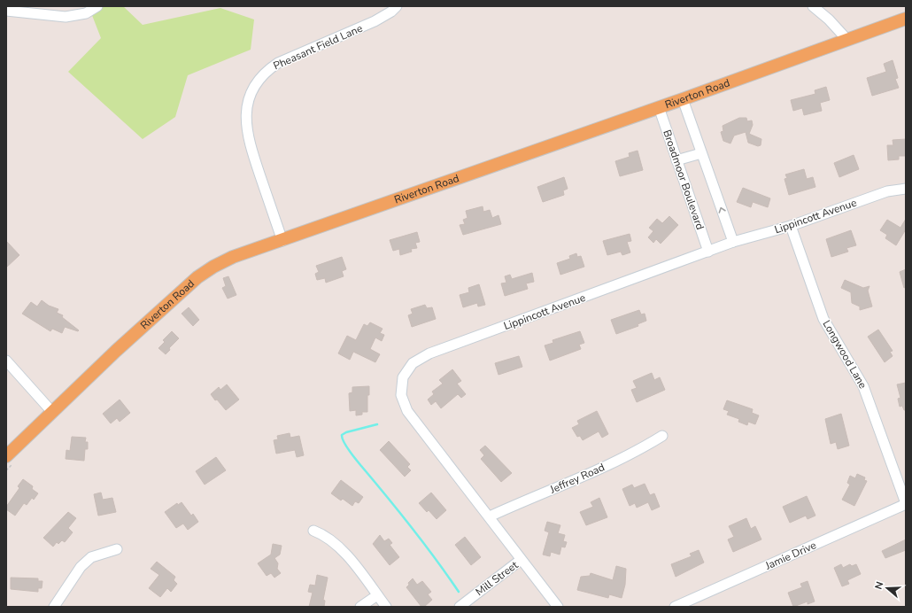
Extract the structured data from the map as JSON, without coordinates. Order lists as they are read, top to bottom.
{
  "streets": {
    "main road": ["Riverton Road"],
    "street": [
      "Pheasant Field Lane",
      "Broadmoor Boulevard",
      "Lippincott Avenue",
      "Longwood Lane",
      "Jeffrey Road",
      "Jamie Drive",
      "Mill Street"
    ]
  },
  "crossings": [
    ["Pheasant Field Lane", "Riverton Road"],
    ["Riverton Road", "Broadmoor Boulevard"],
    ["Broadmoor Boulevard", "Lippincott Avenue"],
    ["Lippincott Avenue", "Longwood Lane"],
    ["Lippincott Avenue", "Jeffrey Road"],
    ["Lippincott Avenue", "Mill Street"],
    ["Longwood Lane", "Jamie Drive"]
  ],
  "north": "left"
}
